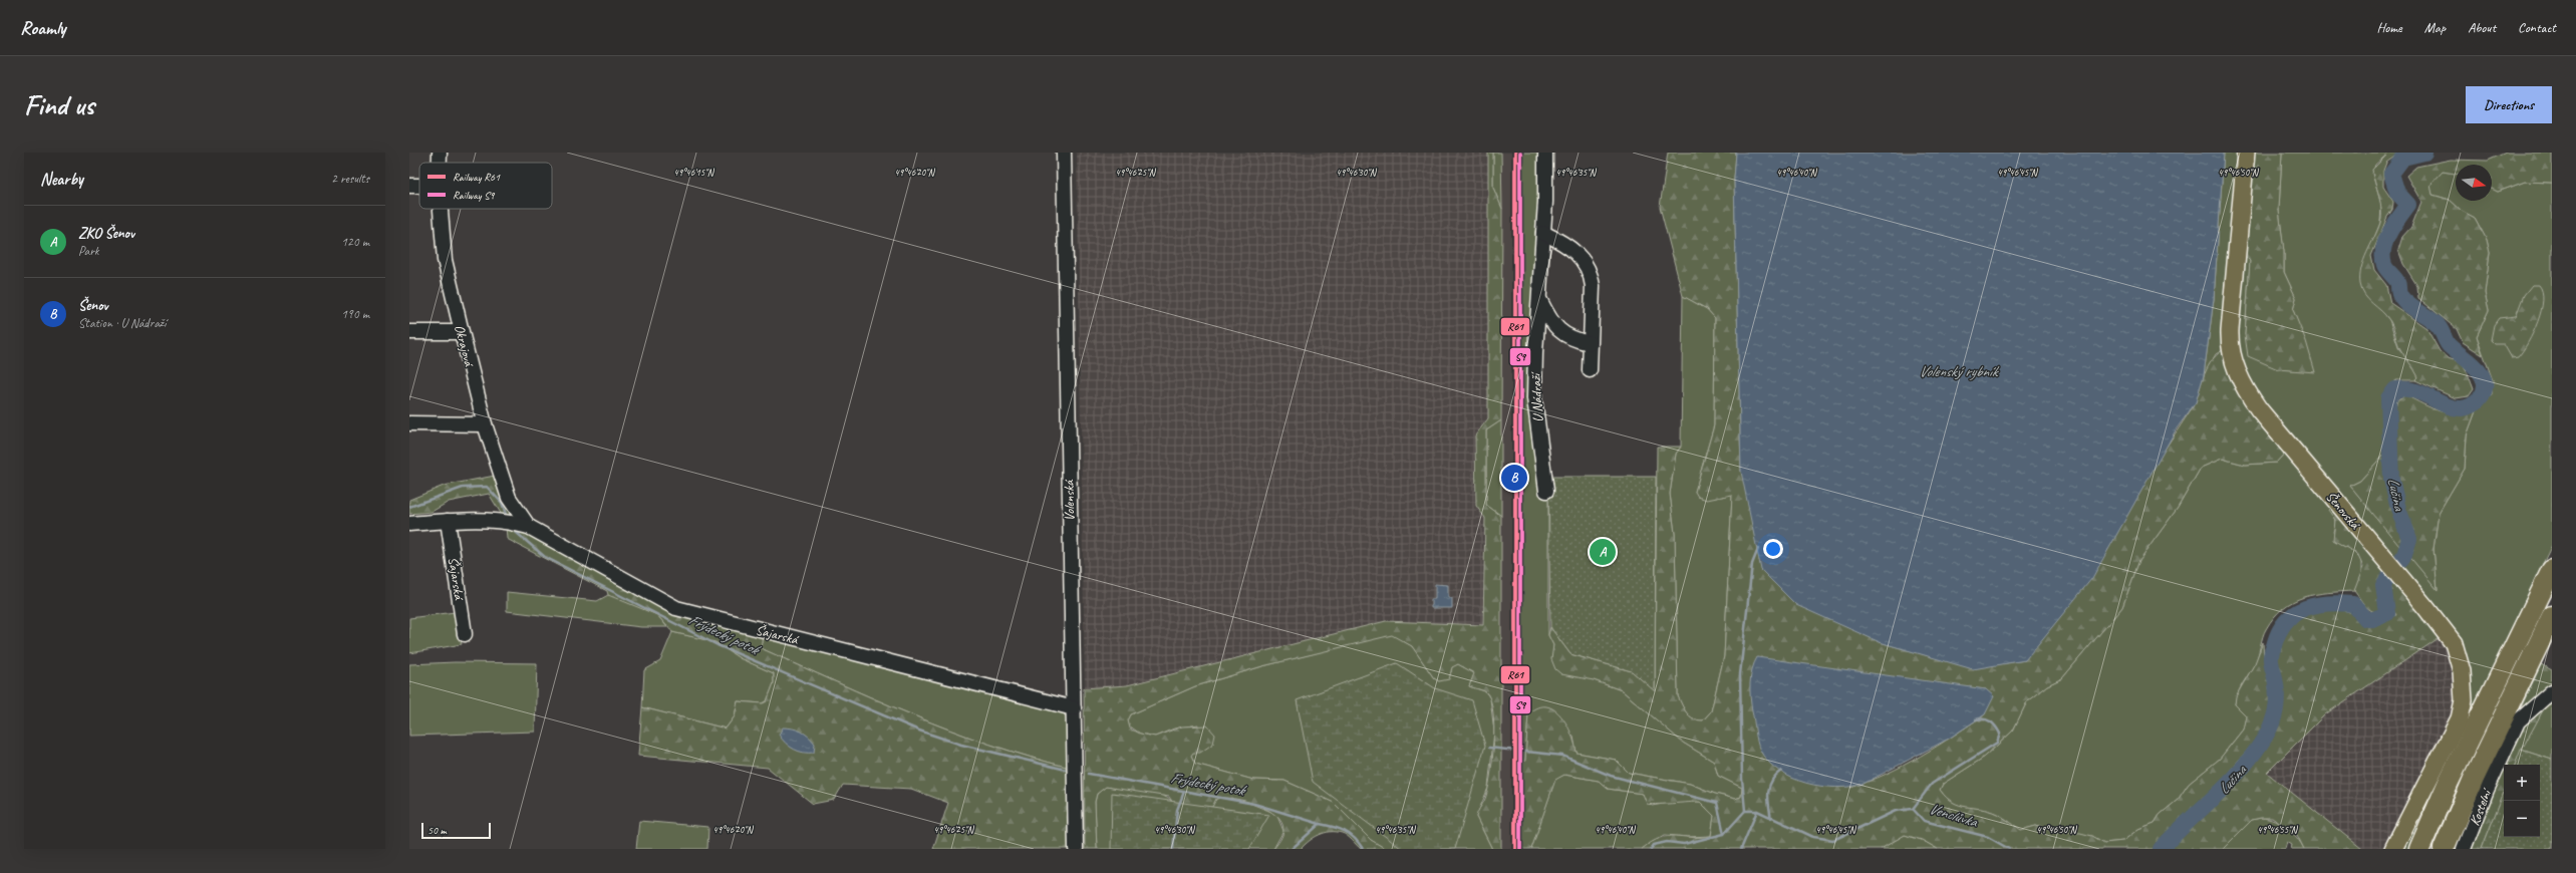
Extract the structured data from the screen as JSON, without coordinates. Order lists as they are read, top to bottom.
{
  "streets": {
    "main road": ["Šenovská"],
    "street": [
      "Okrajová",
      "U Nádraží",
      "Volenská",
      "Šajarská",
      "Kostelní"
    ]
  },
  "crossings": [
    ["Okrajová", "Šajarská"],
    ["Volenská", "Šajarská"]
  ],
  "water": [
    "Volenský rybník",
    "Lučina",
    "Frýdecký potok",
    "Venclůvka"
  ],
  "lines": ["rail line R61", "rail line S9"],
  "legend": ["Railway R61", "Railway S9"],
  "scale_bar": "50 m",
  "north": "right",
  "page": {
    "header": "Roamly",
    "nav": [
      "Home",
      "Map",
      "About",
      "Contact"
    ],
    "buttons": "Directions",
    "title": "Find us",
    "heading": ["Nearby", "2 results"],
    "list": [
      {
        "mark": "A",
        "name": "ZKO Šenov",
        "note": "Park",
        "value": "120 m"
      },
      {
        "mark": "B",
        "name": "Šenov",
        "note": "Station · U Nádraží",
        "value": "190 m"
      }
    ],
    "pins": ["B", "A"],
    "map_buttons": ["+", "−"],
    "scale": "50 m"
  },
  "coordinates": [
    "49°46'15\"N",
    "49°46'20\"N",
    "49°46'25\"N",
    "49°46'30\"N",
    "49°46'35\"N",
    "49°46'40\"N",
    "49°46'45\"N",
    "49°46'50\"N",
    "49°46'55\"N"
  ]
}
